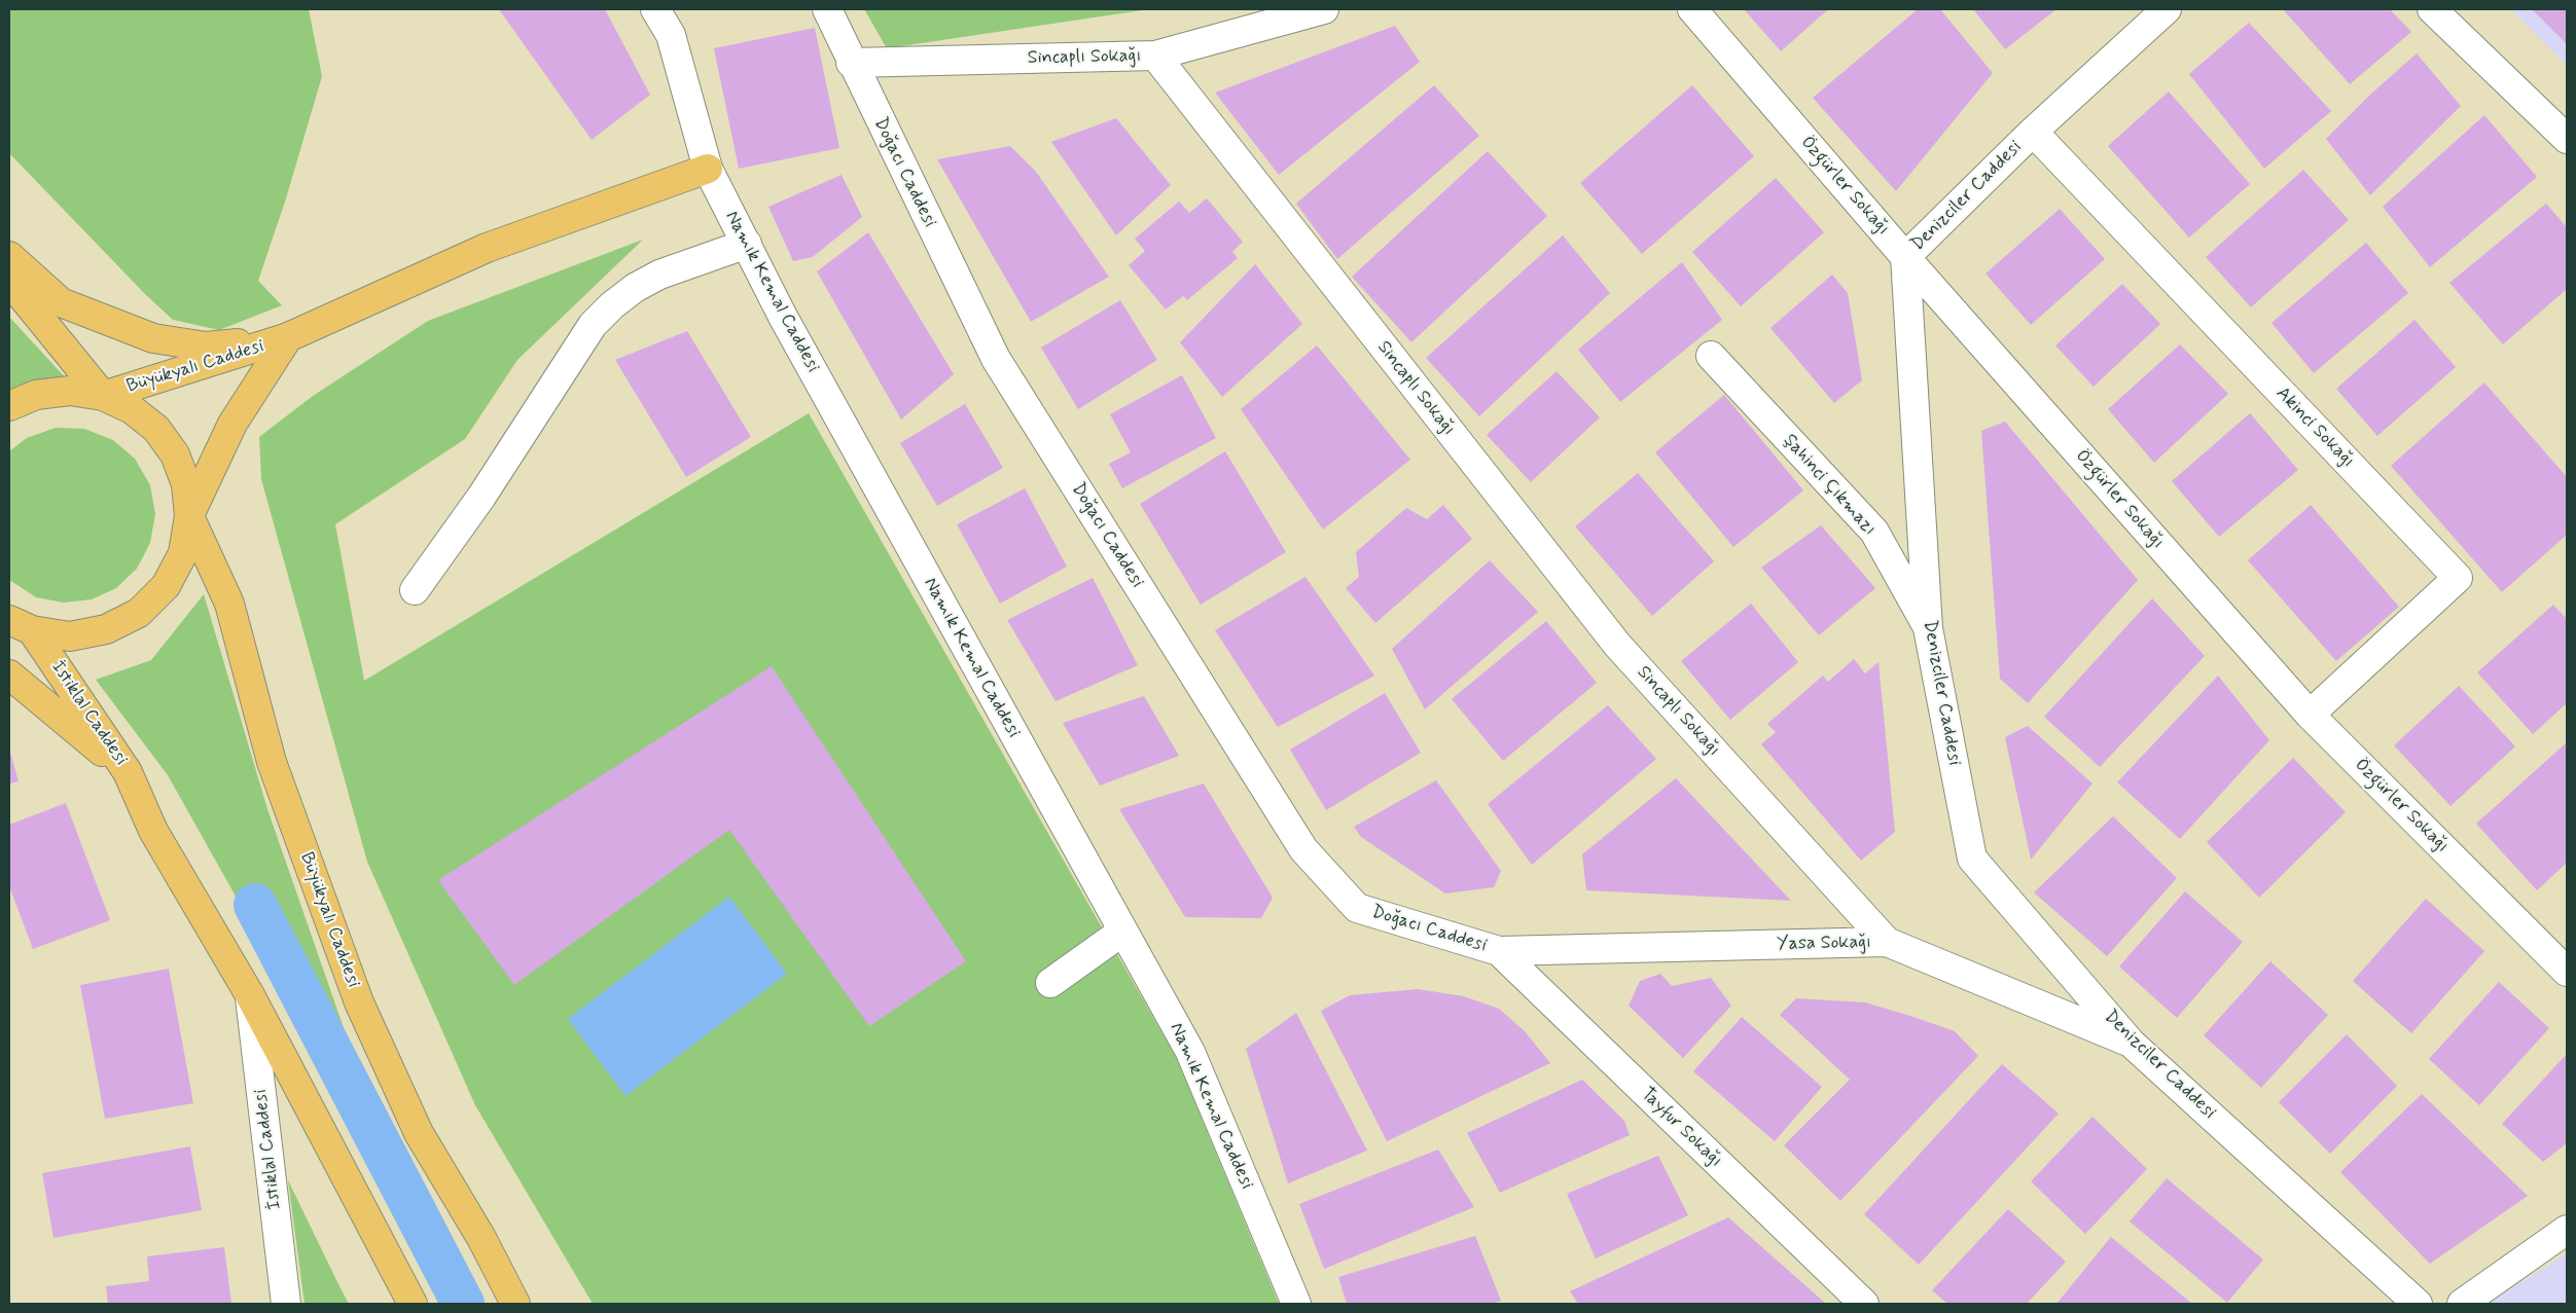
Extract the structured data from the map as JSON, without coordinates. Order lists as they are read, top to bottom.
{
  "streets": {
    "main road": ["Büyükyalı Caddesi", "İstiklal Caddesi"],
    "street": [
      "Sincaplı Sokağı",
      "Doğacı Caddesi",
      "Özgürler Sokağı",
      "Denizciler Caddesi",
      "Namık Kemal Caddesi",
      "Akinci Sokağı",
      "Şahinci Çıkmazı",
      "Yasa Sokağı",
      "Tayfur Sokağı"
    ]
  },
  "crossings": [
    ["Sincaplı Sokağı", "Doğacı Caddesi"],
    ["Sincaplı Sokağı", "Yasa Sokağı"],
    ["Doğacı Caddesi", "Yasa Sokağı"],
    ["Doğacı Caddesi", "Tayfur Sokağı"],
    ["Özgürler Sokağı", "Denizciler Caddesi"],
    ["Özgürler Sokağı", "Akinci Sokağı"],
    ["Denizciler Caddesi", "Akinci Sokağı"],
    ["Denizciler Caddesi", "Şahinci Çıkmazı"],
    ["Denizciler Caddesi", "Yasa Sokağı"],
    ["Büyükyalı Caddesi", "İstiklal Caddesi"],
    ["Yasa Sokağı", "Tayfur Sokağı"]
  ]
}
